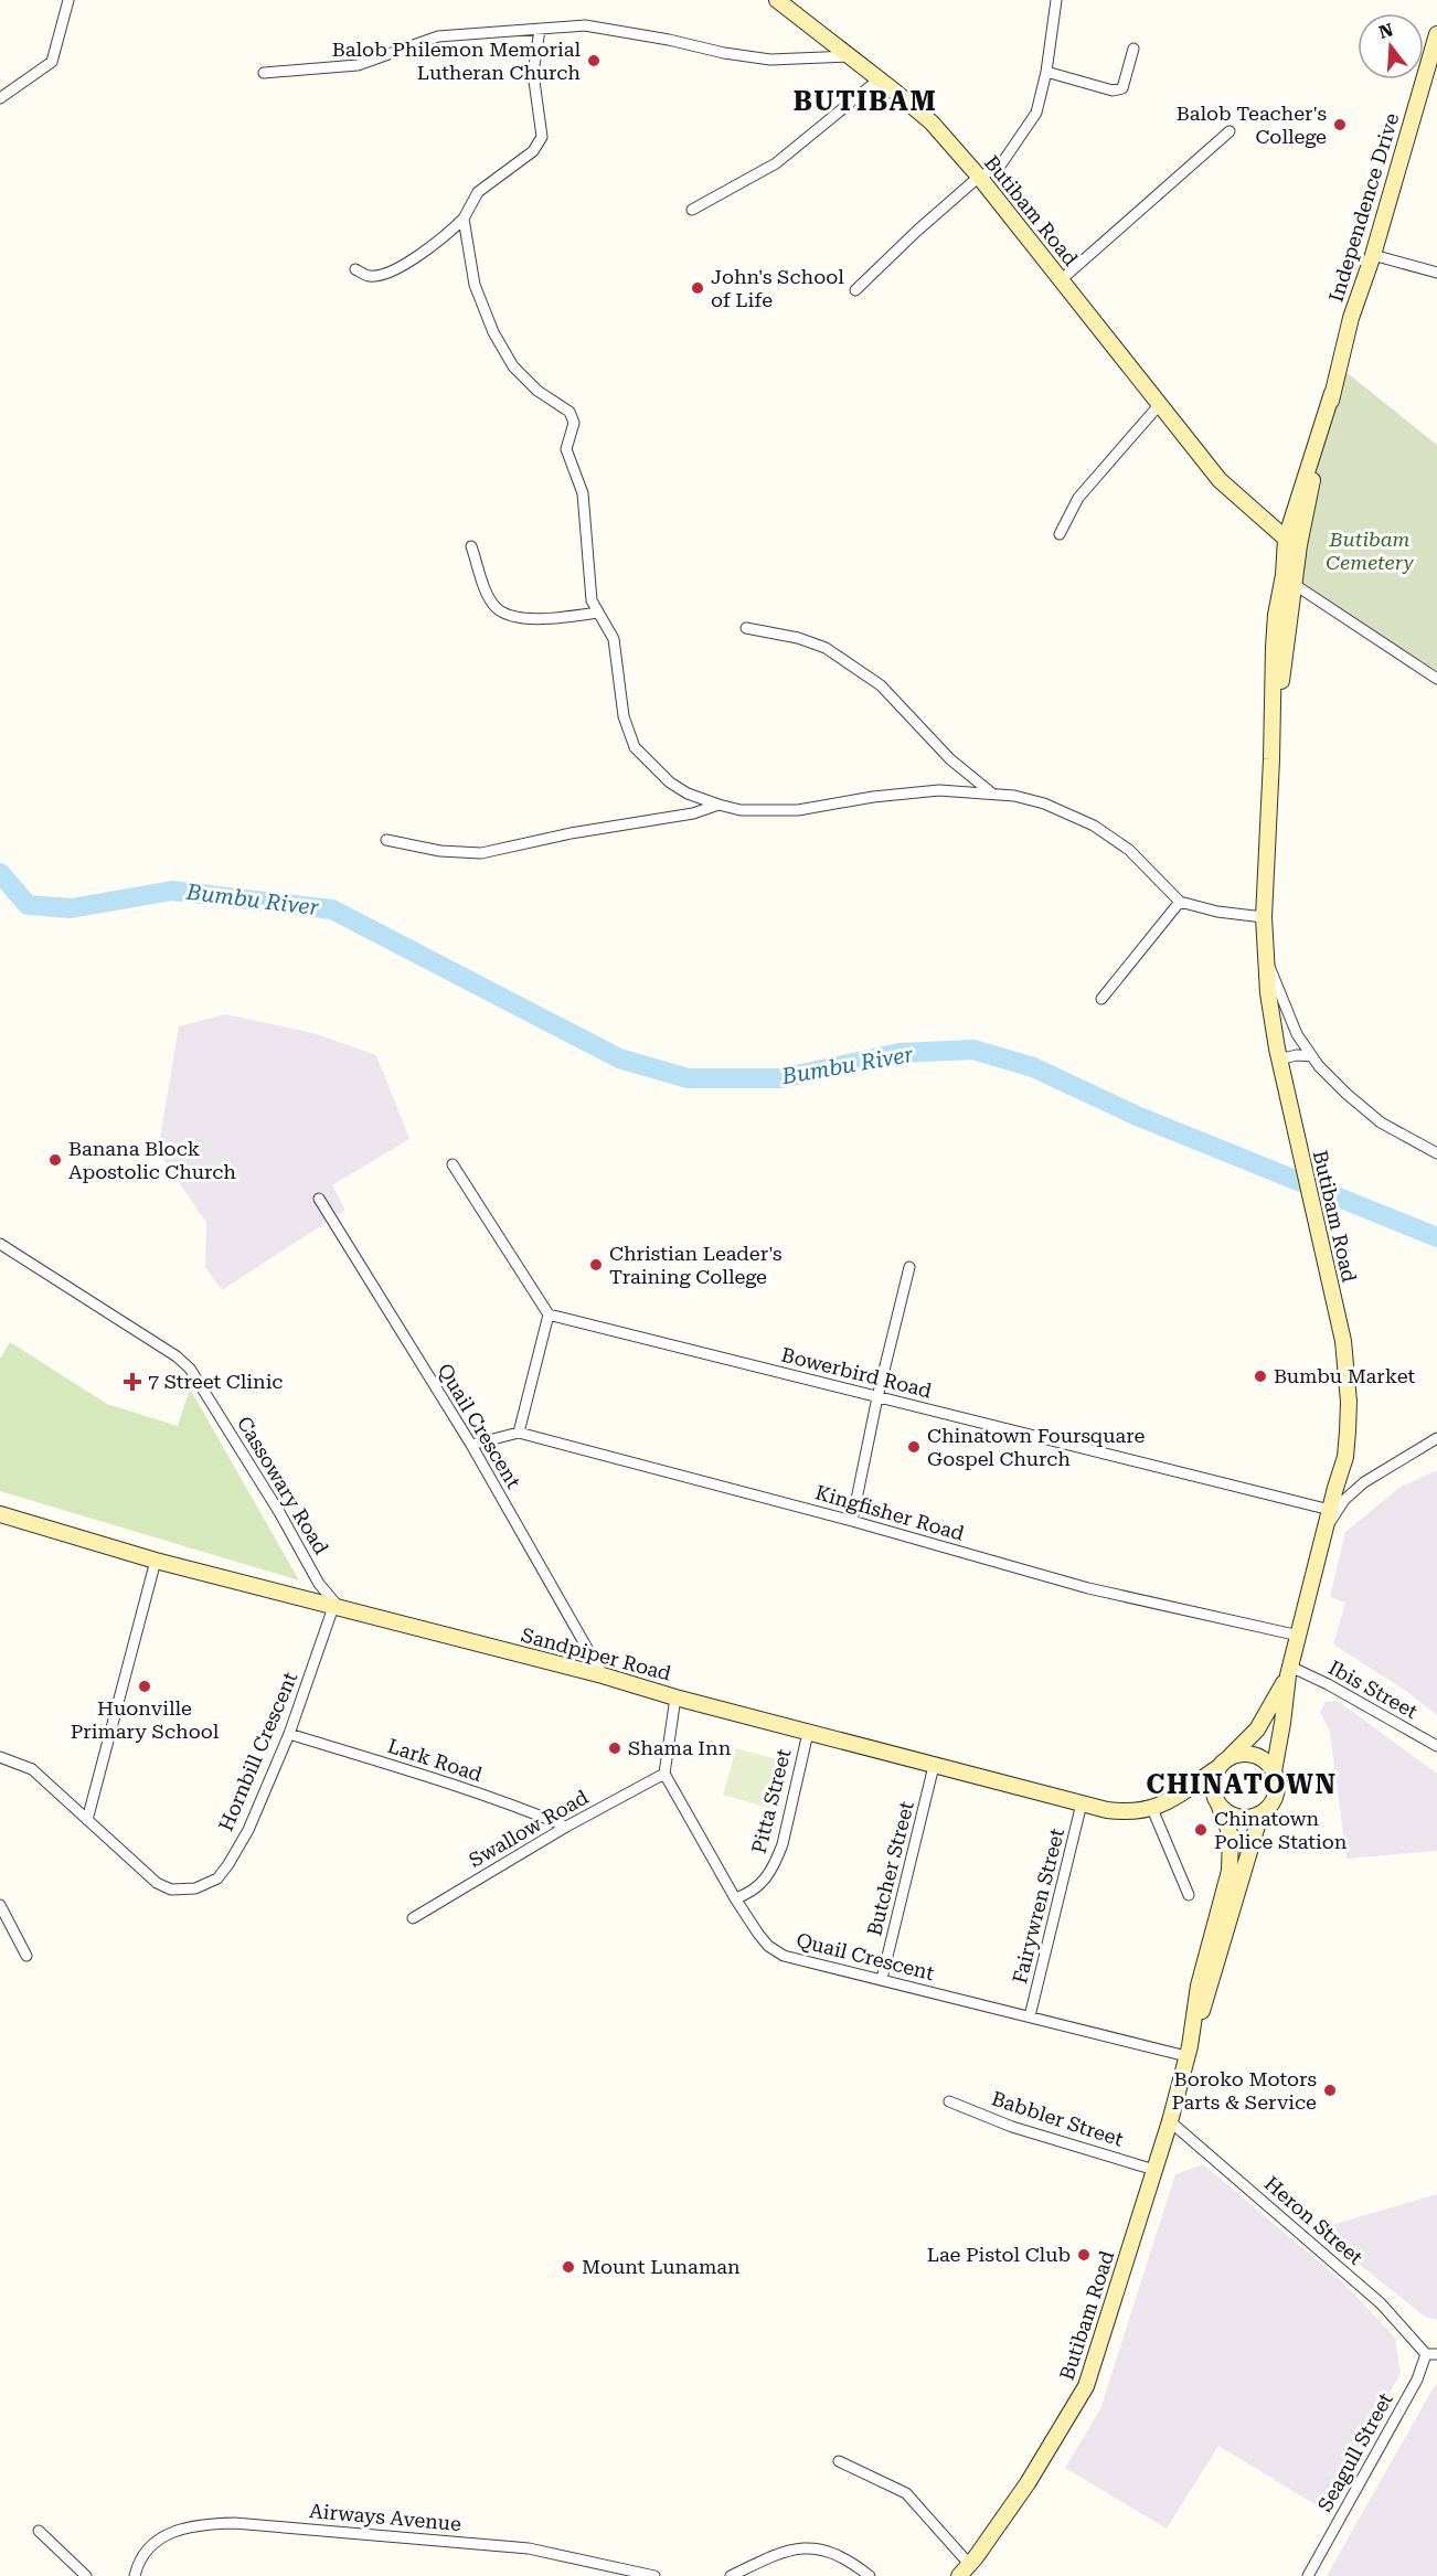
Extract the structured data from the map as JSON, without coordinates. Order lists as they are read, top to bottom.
{
  "streets": {
    "main road": ["Independence Drive", "Butibam Road", "Sandpiper Road"],
    "street": [
      "Bowerbird Road",
      "Quail Crescent",
      "Cassowary Road",
      "Kingfisher Road",
      "Ibis Street",
      "Hornbill Crescent",
      "Lark Road",
      "Pitta Street",
      "Swallow Road",
      "Butcher Street",
      "Fairywren Street",
      "Babbler Street",
      "Heron Street",
      "Seagull Street",
      "Airways Avenue"
    ]
  },
  "crossings": [
    ["Independence Drive", "Butibam Road"],
    ["Butibam Road", "Bowerbird Road"],
    ["Butibam Road", "Quail Crescent"],
    ["Butibam Road", "Kingfisher Road"],
    ["Butibam Road", "Sandpiper Road"],
    ["Butibam Road", "Ibis Street"],
    ["Butibam Road", "Babbler Street"],
    ["Butibam Road", "Heron Street"],
    ["Quail Crescent", "Kingfisher Road"],
    ["Quail Crescent", "Sandpiper Road"],
    ["Quail Crescent", "Pitta Street"],
    ["Quail Crescent", "Swallow Road"],
    ["Quail Crescent", "Butcher Street"],
    ["Quail Crescent", "Fairywren Street"],
    ["Cassowary Road", "Sandpiper Road"],
    ["Cassowary Road", "Hornbill Crescent"],
    ["Sandpiper Road", "Hornbill Crescent"],
    ["Sandpiper Road", "Pitta Street"],
    ["Sandpiper Road", "Butcher Street"],
    ["Sandpiper Road", "Fairywren Street"],
    ["Hornbill Crescent", "Lark Road"],
    ["Lark Road", "Swallow Road"],
    ["Heron Street", "Seagull Street"]
  ],
  "districts": ["BUTIBAM", "CHINATOWN"],
  "water": ["Bumbu River"],
  "parks": ["Butibam Cemetery"],
  "places": {
    "other": [
      "Balob Philemon Memorial Lutheran Church",
      "Balob Teacher's College",
      "John's School of Life",
      "Banana Block Apostolic Church",
      "Christian Leader's Training College",
      "Bumbu Market",
      "Chinatown Foursquare Gospel Church",
      "Huonville Primary School",
      "Shama Inn",
      "Chinatown Police Station",
      "Boroko Motors Parts & Service",
      "Lae Pistol Club",
      "Mount Lunaman"
    ],
    "health": ["7 Street Clinic"]
  },
  "north": "top"
}
